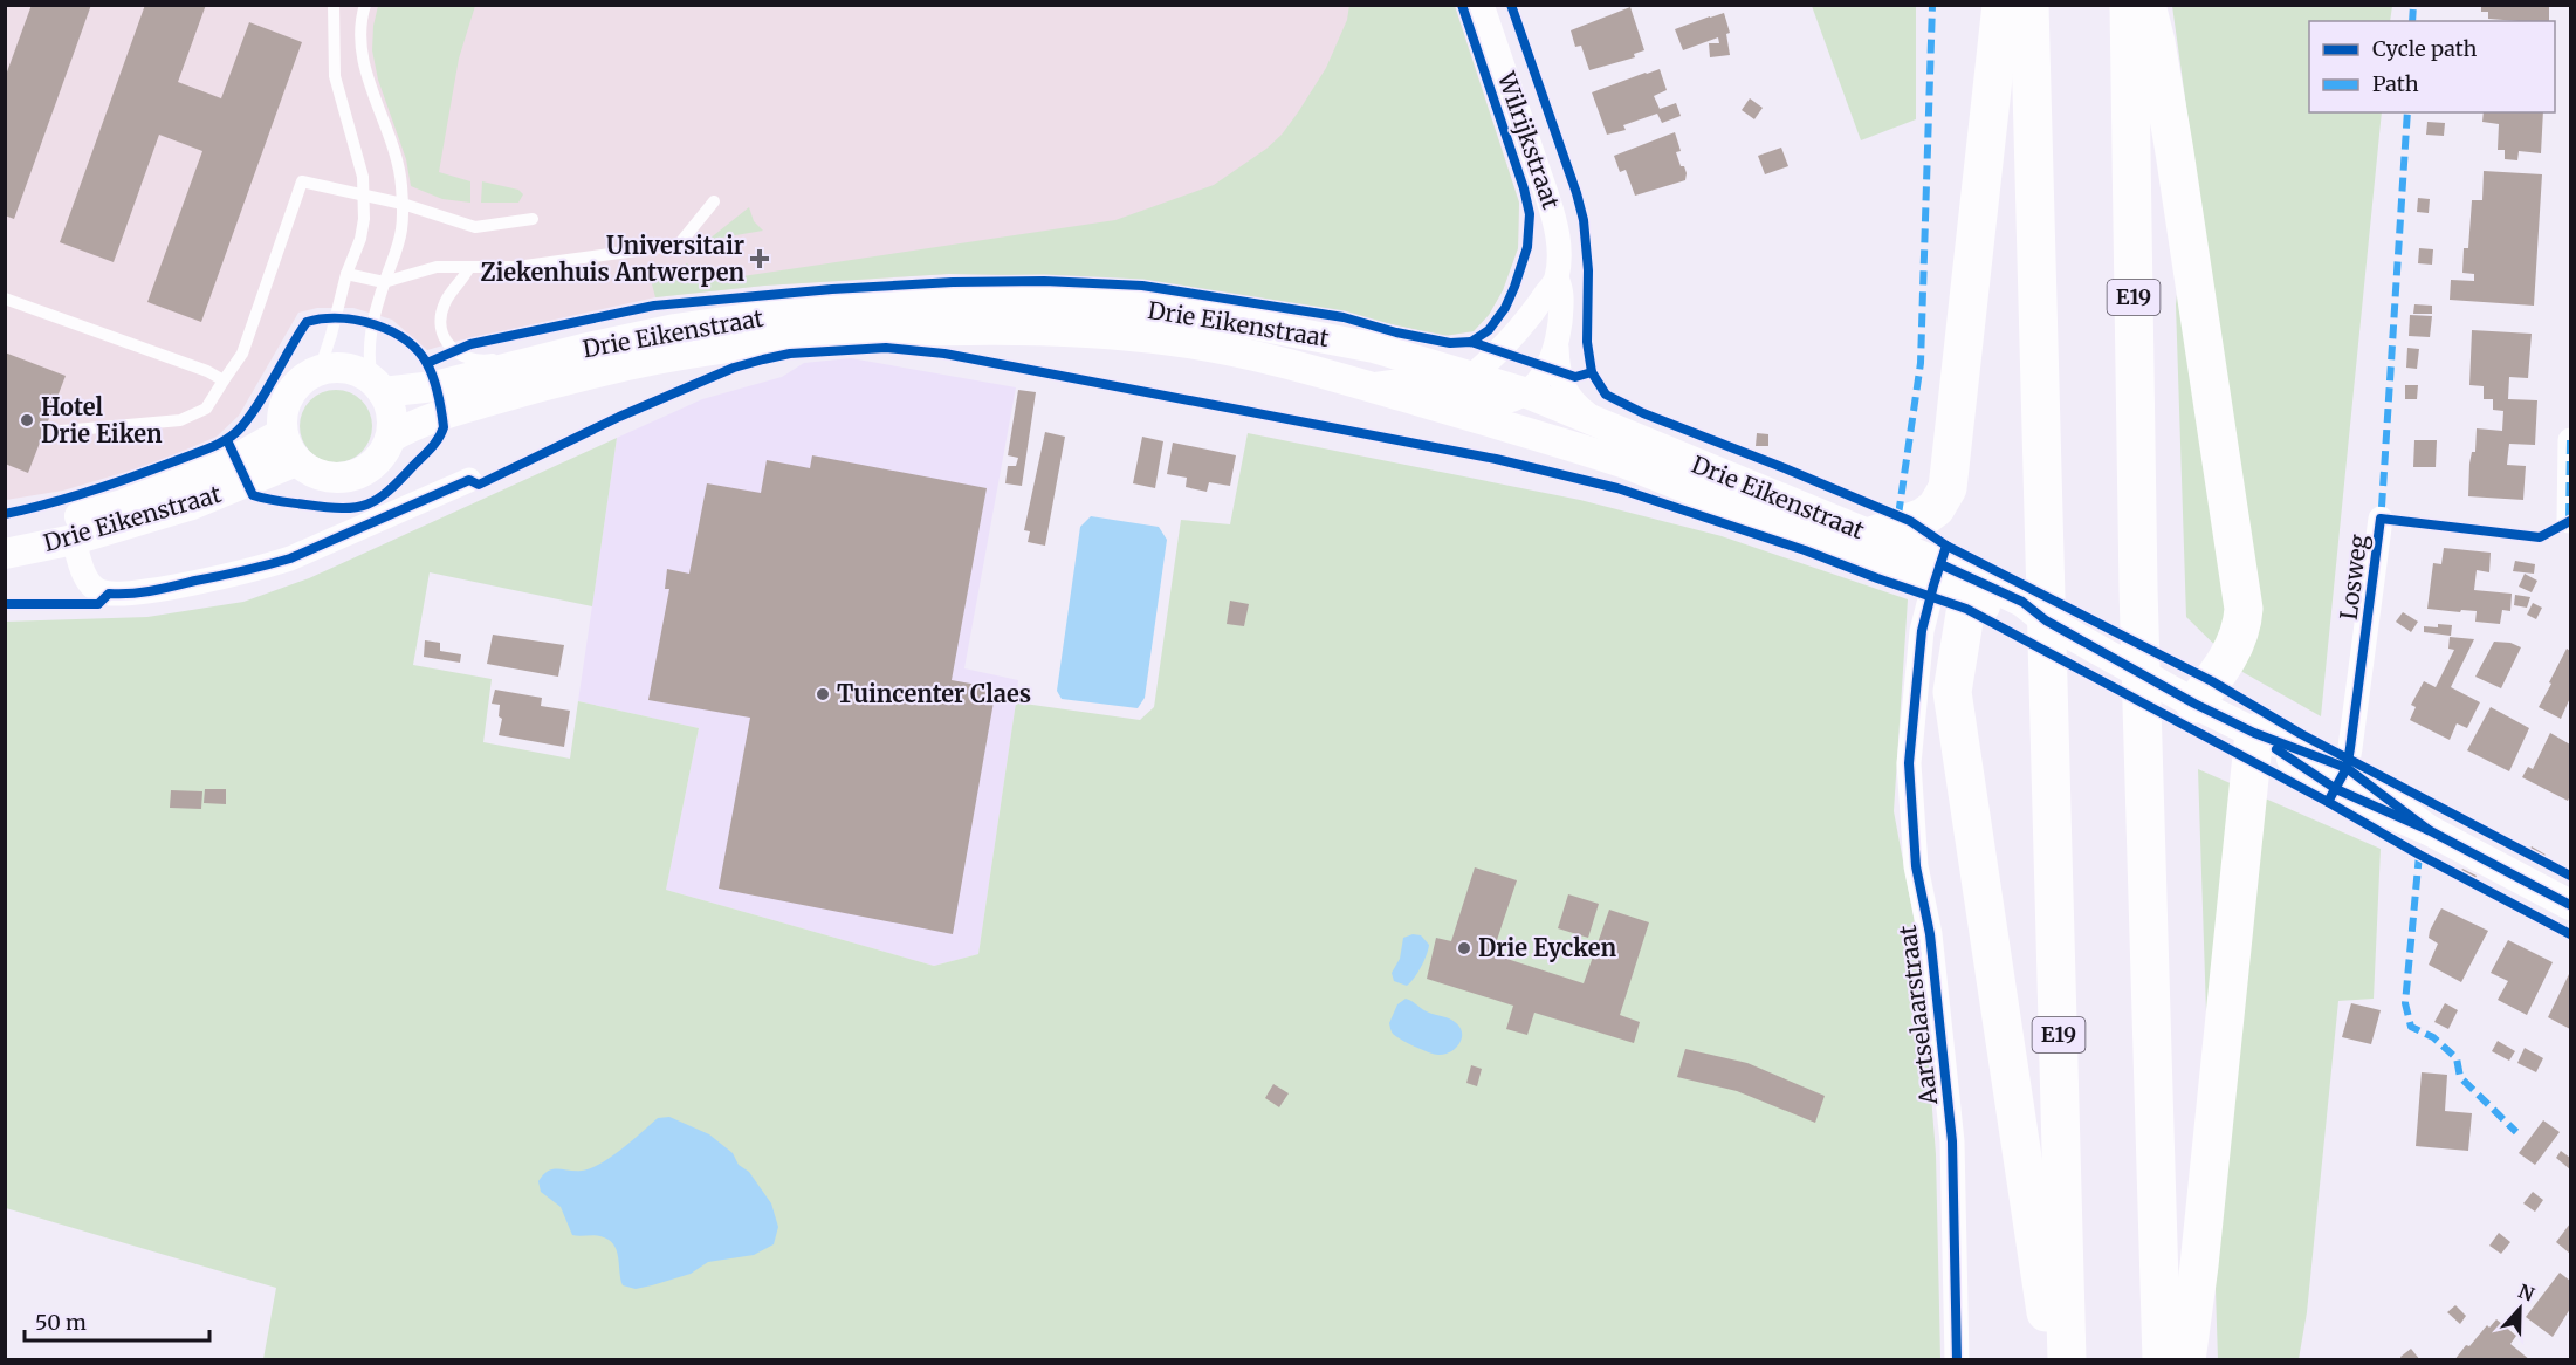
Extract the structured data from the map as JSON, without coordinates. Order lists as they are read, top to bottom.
{
  "streets": {
    "highway": ["E19"],
    "street": [
      "Wilrijkstraat",
      "Drie Eikenstraat",
      "Losweg",
      "Aartselaarstraat"
    ]
  },
  "crossings": [
    ["Wilrijkstraat", "Drie Eikenstraat"],
    ["Drie Eikenstraat", "Losweg"],
    ["Drie Eikenstraat", "Aartselaarstraat"]
  ],
  "places": {
    "health": ["Universitair Ziekenhuis Antwerpen"],
    "other": ["Hotel Drie Eiken", "Tuincenter Claes", "Drie Eycken"]
  },
  "legend": ["Cycle path", "Path"],
  "scale_bar": "50 m",
  "north": "top"
}
